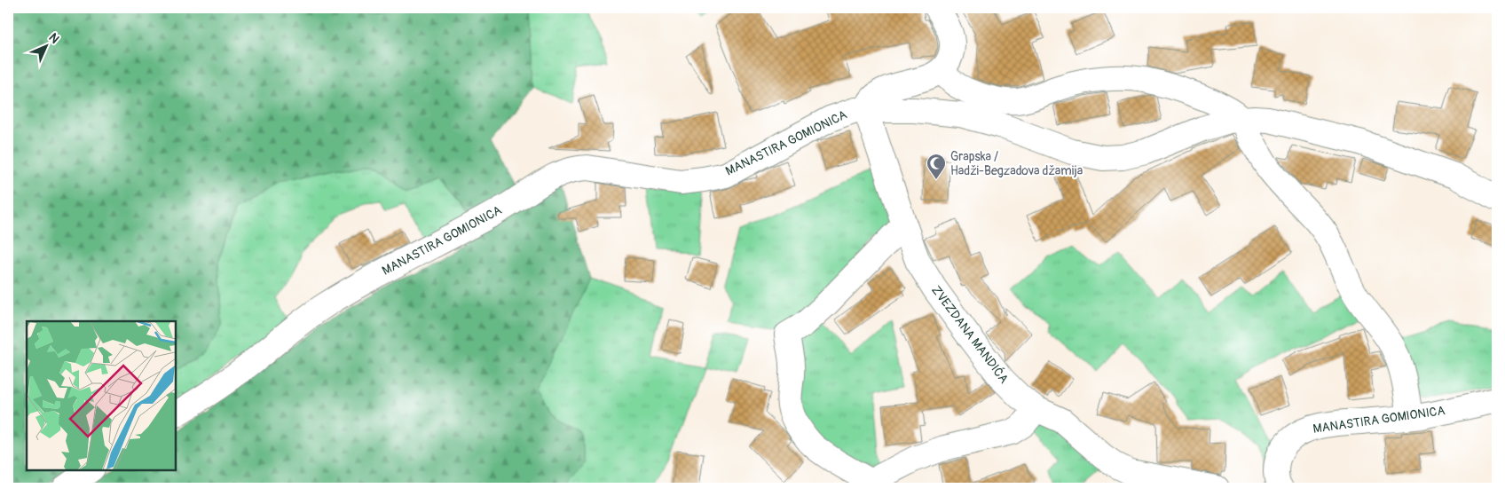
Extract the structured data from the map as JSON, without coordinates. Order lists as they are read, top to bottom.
{
  "streets": {
    "street": ["MANASTIRA GOMIONICA", "ZVEZDANA MANDIĆA"]
  },
  "crossings": [
    ["MANASTIRA GOMIONICA", "ZVEZDANA MANDIĆA"]
  ],
  "places": {
    "mosque": ["Grapska / Hadži-Begzadova džamija"]
  },
  "north": "top right"
}
